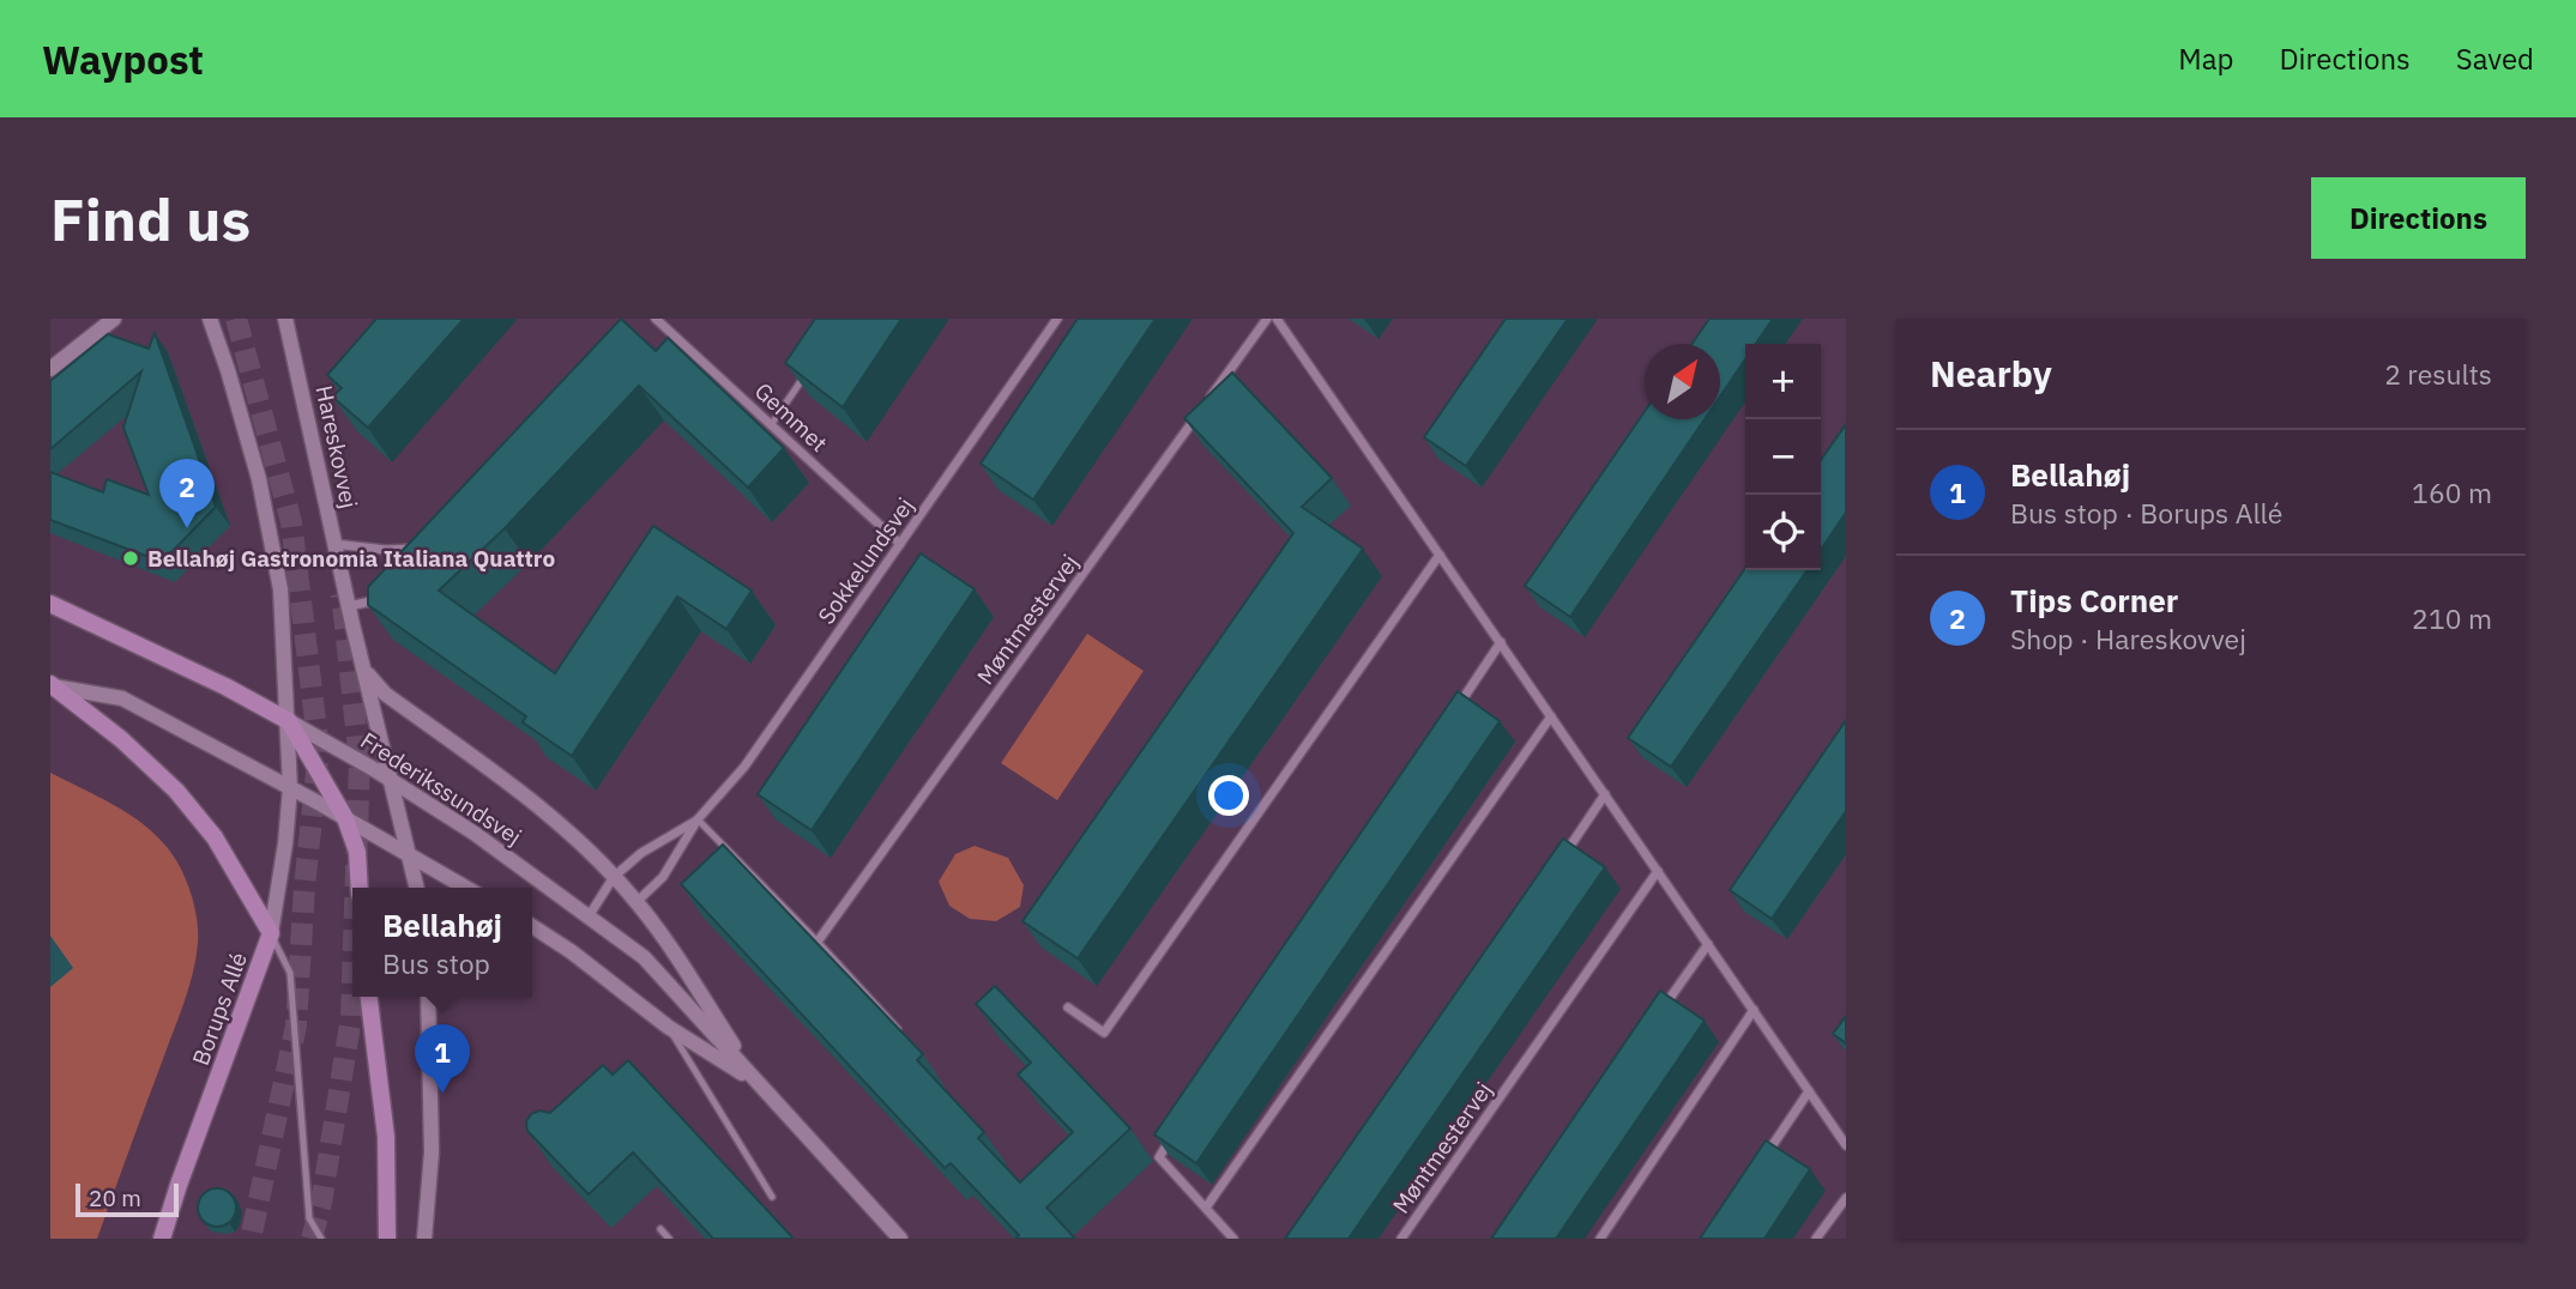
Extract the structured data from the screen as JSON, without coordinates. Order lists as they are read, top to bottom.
{
  "streets": {
    "main road": ["Frederikssundsvej", "Borups Allé"],
    "street": [
      "Gemmet",
      "Hareskovvej",
      "Sokkelundsvej",
      "Møntmestervej"
    ]
  },
  "crossings": [
    ["Gemmet", "Sokkelundsvej"],
    ["Hareskovvej", "Frederikssundsvej"],
    ["Sokkelundsvej", "Frederikssundsvej"],
    ["Frederikssundsvej", "Borups Allé"]
  ],
  "places": ["Bellahøj Gastronomia Italiana Quattro"],
  "scale_bar": "20 m",
  "north": "top right",
  "page": {
    "header": "Waypost",
    "nav": ["Map", "Directions", "Saved"],
    "buttons": "Directions",
    "title": "Find us",
    "heading": ["Nearby", "2 results"],
    "map_buttons": ["+", "−"],
    "list": [
      {
        "mark": "1",
        "name": "Bellahøj",
        "note": "Bus stop · Borups Allé",
        "value": "160 m"
      },
      {
        "mark": "2",
        "name": "Tips Corner",
        "note": "Shop · Hareskovvej",
        "value": "210 m"
      }
    ],
    "pins": ["2", "1"],
    "popup": ["Bellahøj", "Bus stop"],
    "scale": "20 m"
  }
}
